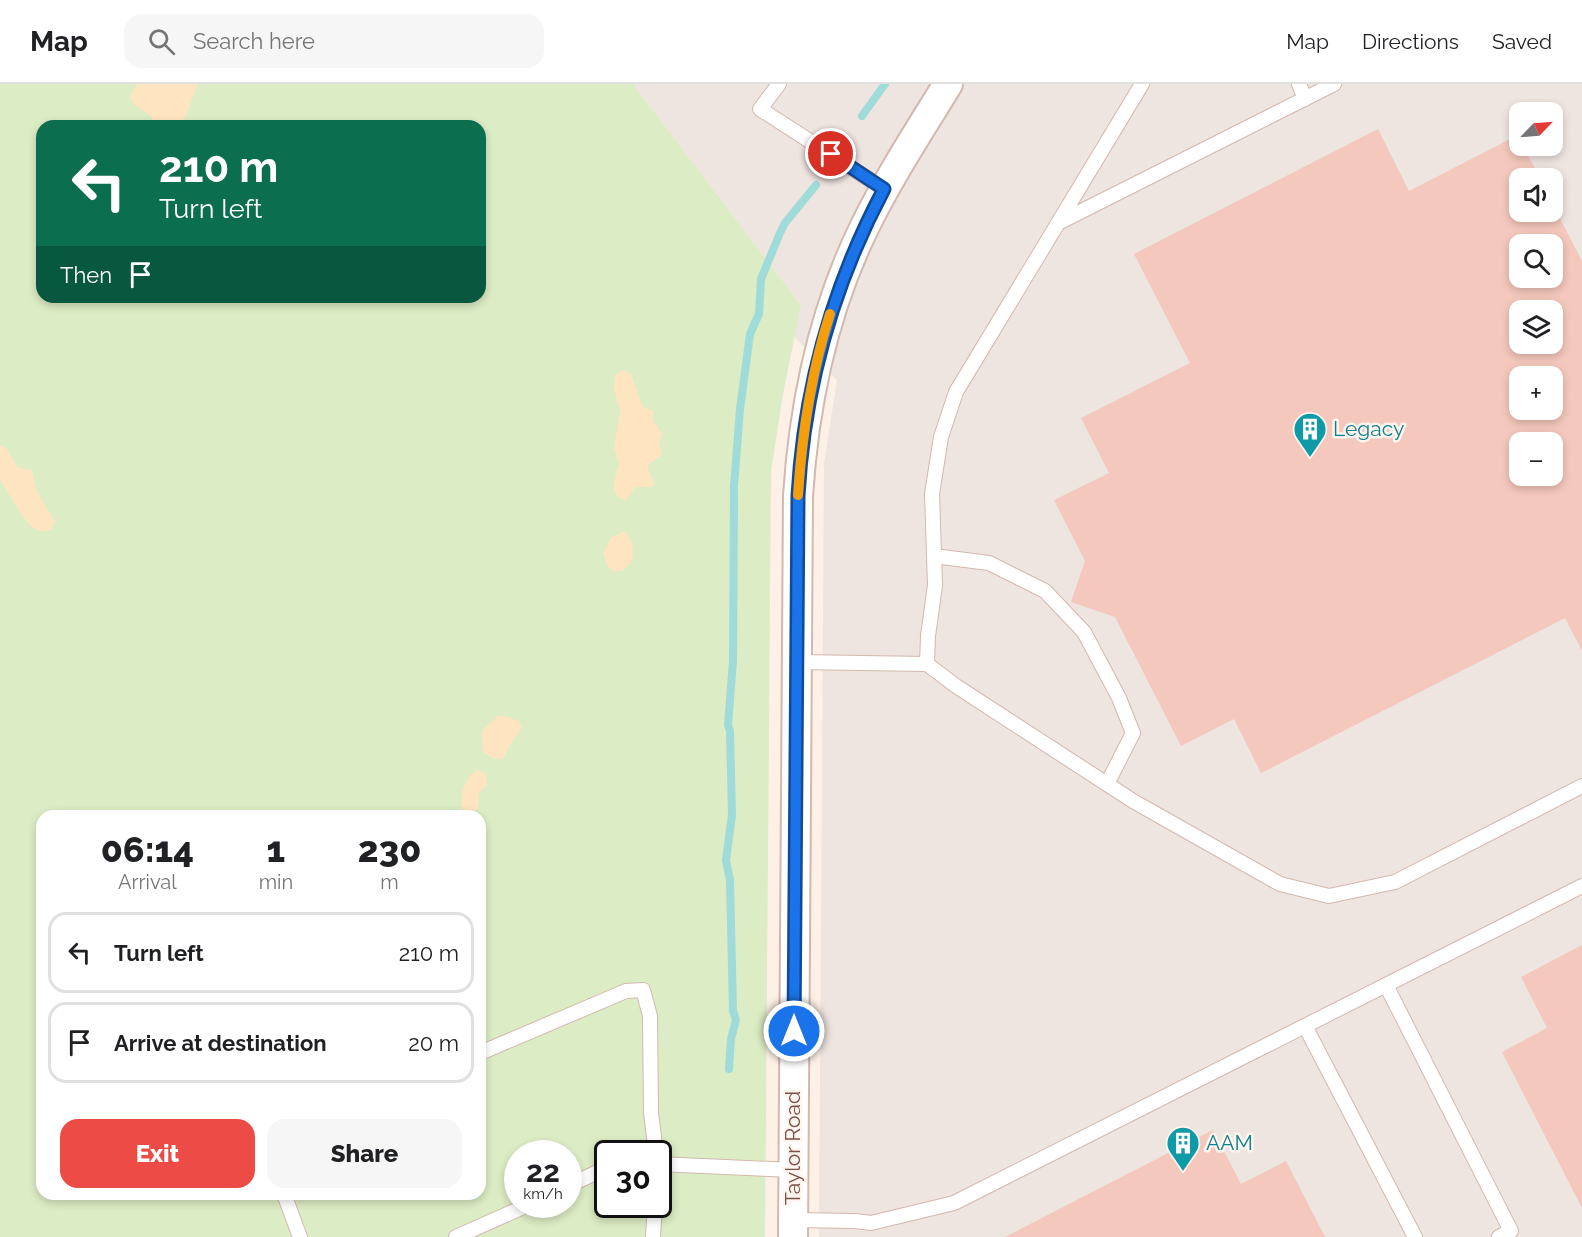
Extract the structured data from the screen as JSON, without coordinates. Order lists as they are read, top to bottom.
{
  "streets": {
    "street": ["Taylor Road"]
  },
  "places": {
    "building": ["Legacy", "AAM"]
  },
  "north": "top right",
  "page": {
    "header": "Map",
    "search": "Search here",
    "nav": ["Map", "Directions", "Saved"],
    "map_buttons": ["+", "−"],
    "turn": ["210 m", "Turn left"],
    "then": "Then",
    "eta": [
      "06:14",
      "Arrival",
      "1",
      "min",
      "230",
      "m"
    ],
    "list": [
      {
        "name": "Turn left",
        "value": "210 m"
      },
      {
        "name": "Arrive at destination",
        "value": "20 m"
      }
    ],
    "buttons": ["Exit", "Share"],
    "speed": "22 km/h",
    "limit": "30"
  }
}
